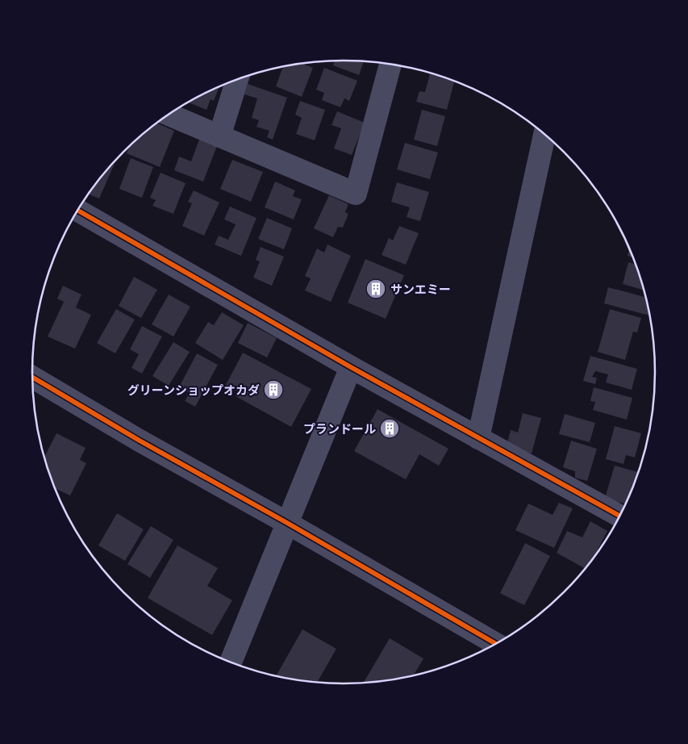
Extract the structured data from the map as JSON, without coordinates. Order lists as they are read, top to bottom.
{
  "places": {
    "building": ["サンエミー", "グリーンショップオカダ", "プランドール"]
  }
}
